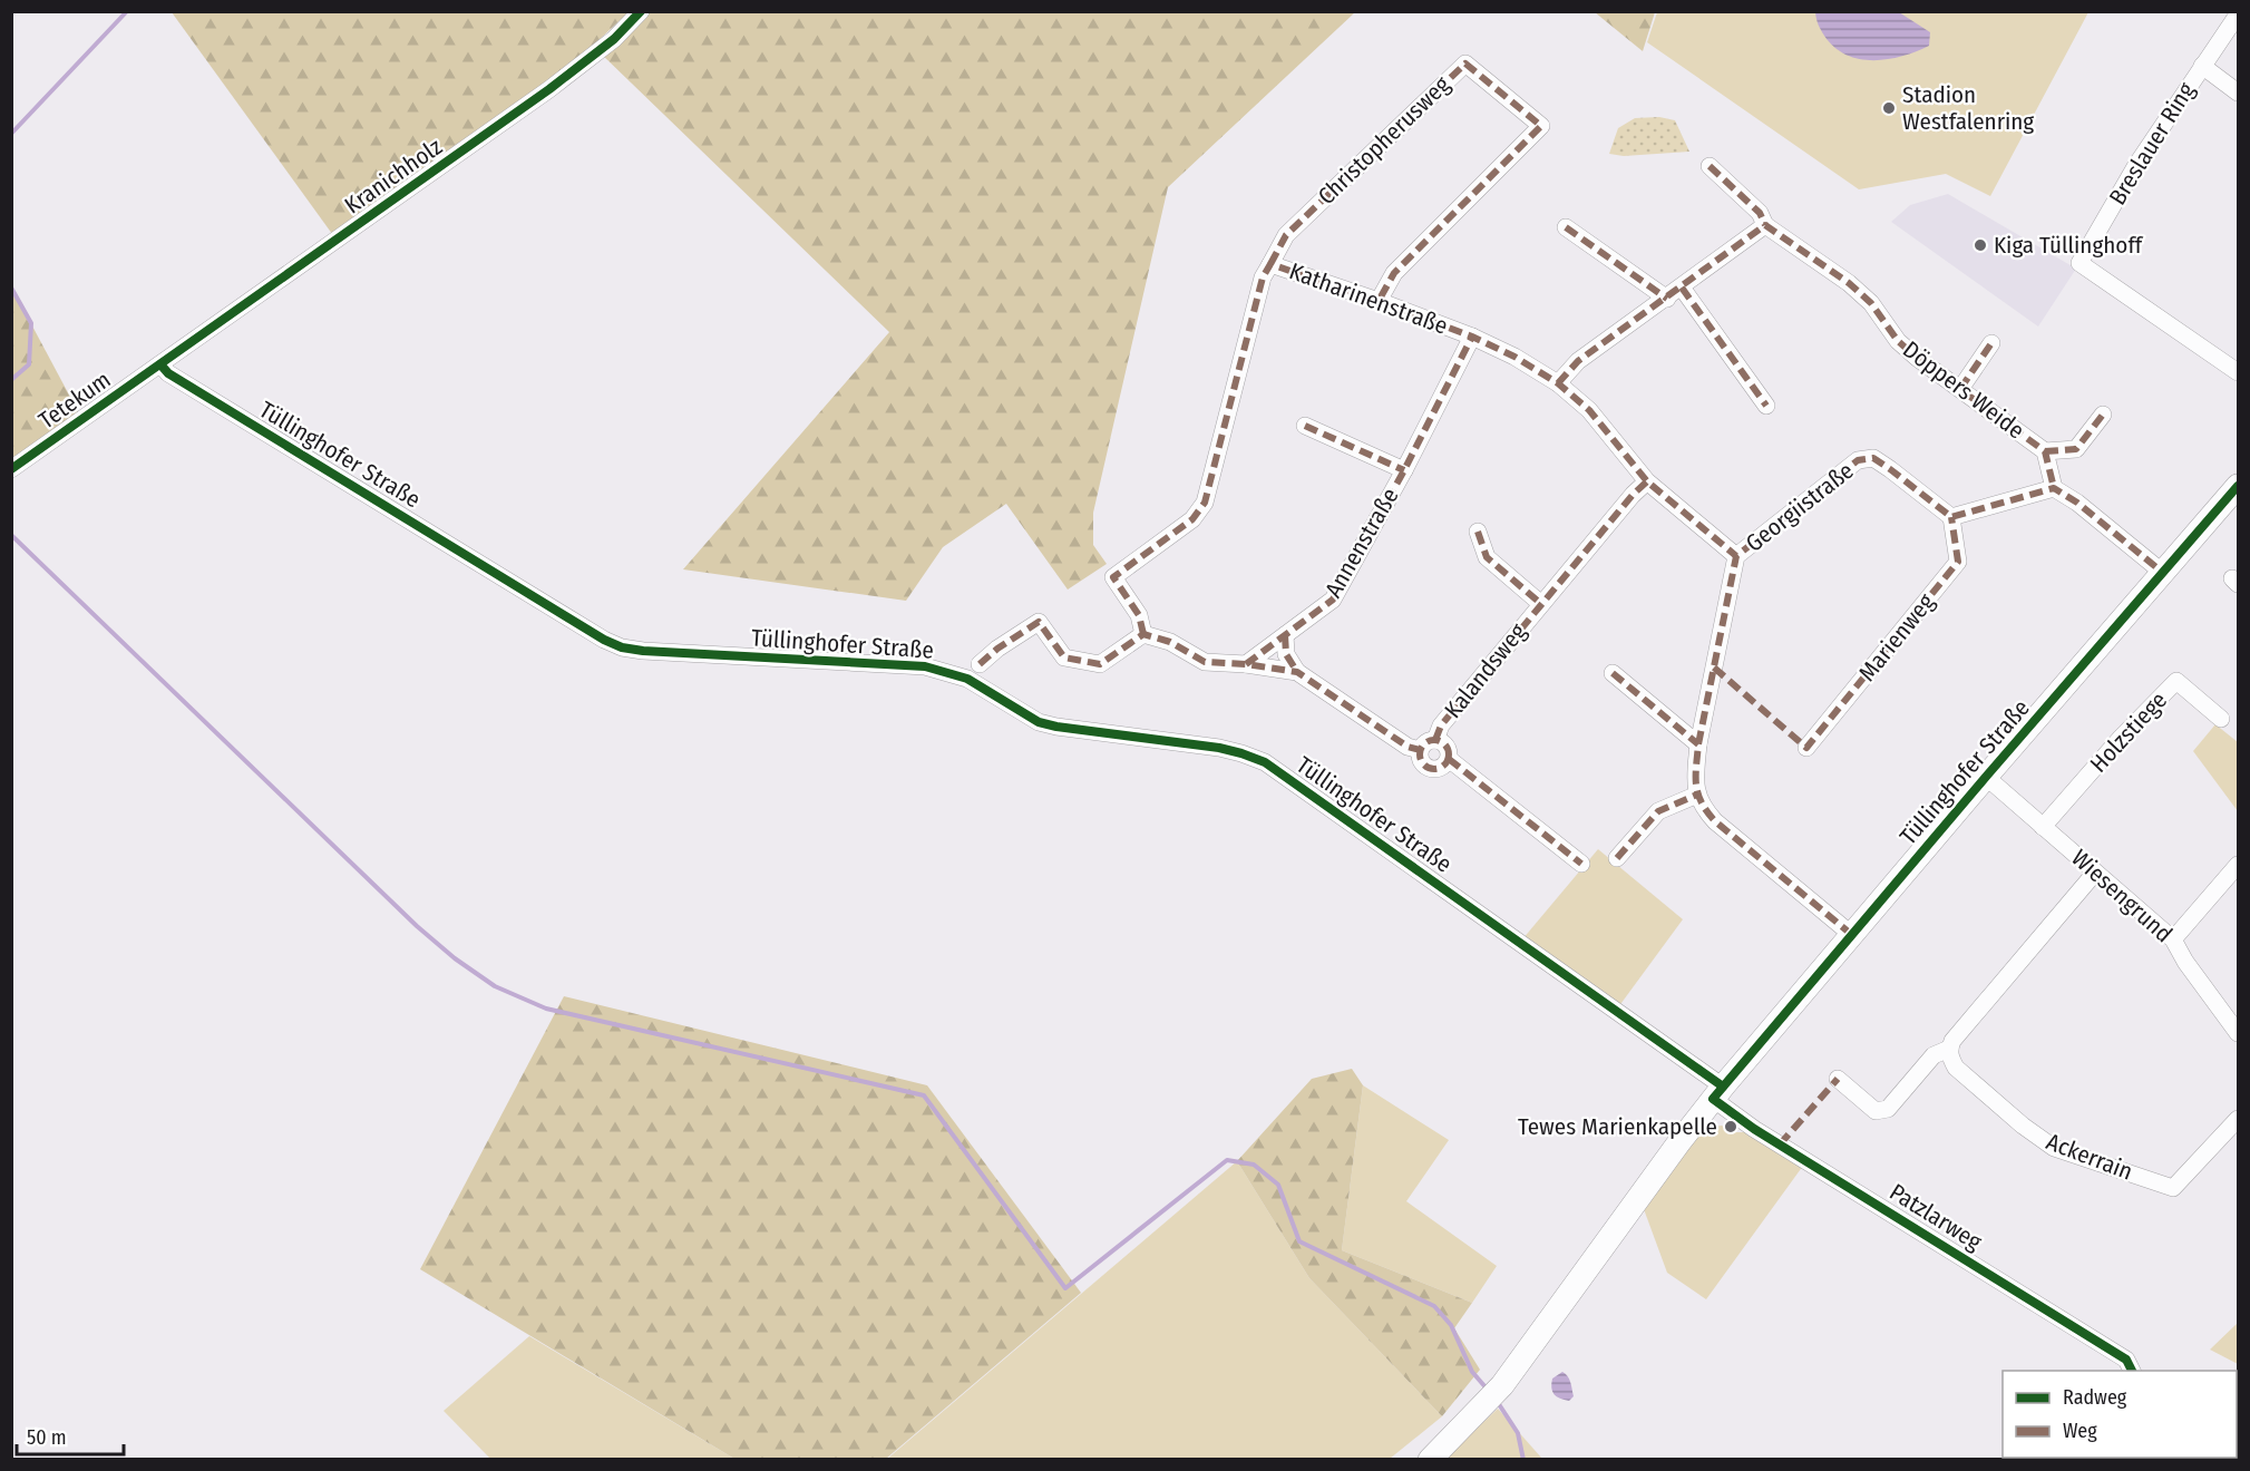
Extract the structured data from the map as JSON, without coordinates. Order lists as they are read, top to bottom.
{
  "streets": {
    "main road": ["Tüllinghofer Straße"],
    "street": [
      "Christopherusweg",
      "Breslauer Ring",
      "Kranichholz",
      "Katharinenstraße",
      "Döppers Weide",
      "Tetekum",
      "Georgiistraße",
      "Annenstraße",
      "Marienweg",
      "Kalandsweg",
      "Holzstiege",
      "Wiesengrund",
      "Ackerrain",
      "Patzlarweg"
    ]
  },
  "crossings": [
    ["Christopherusweg", "Katharinenstraße"],
    ["Kranichholz", "Tetekum"],
    ["Kranichholz", "Tüllinghofer Straße"],
    ["Katharinenstraße", "Georgiistraße"],
    ["Katharinenstraße", "Annenstraße"],
    ["Katharinenstraße", "Kalandsweg"],
    ["Tetekum", "Tüllinghofer Straße"],
    ["Tüllinghofer Straße", "Wiesengrund"],
    ["Tüllinghofer Straße", "Patzlarweg"],
    ["Georgiistraße", "Marienweg"],
    ["Holzstiege", "Wiesengrund"]
  ],
  "places": ["Stadion Westfalenring", "Kiga Tüllinghoff", "Tewes Marienkapelle"],
  "legend": ["Radweg", "Weg"],
  "scale_bar": "50 m"
}
